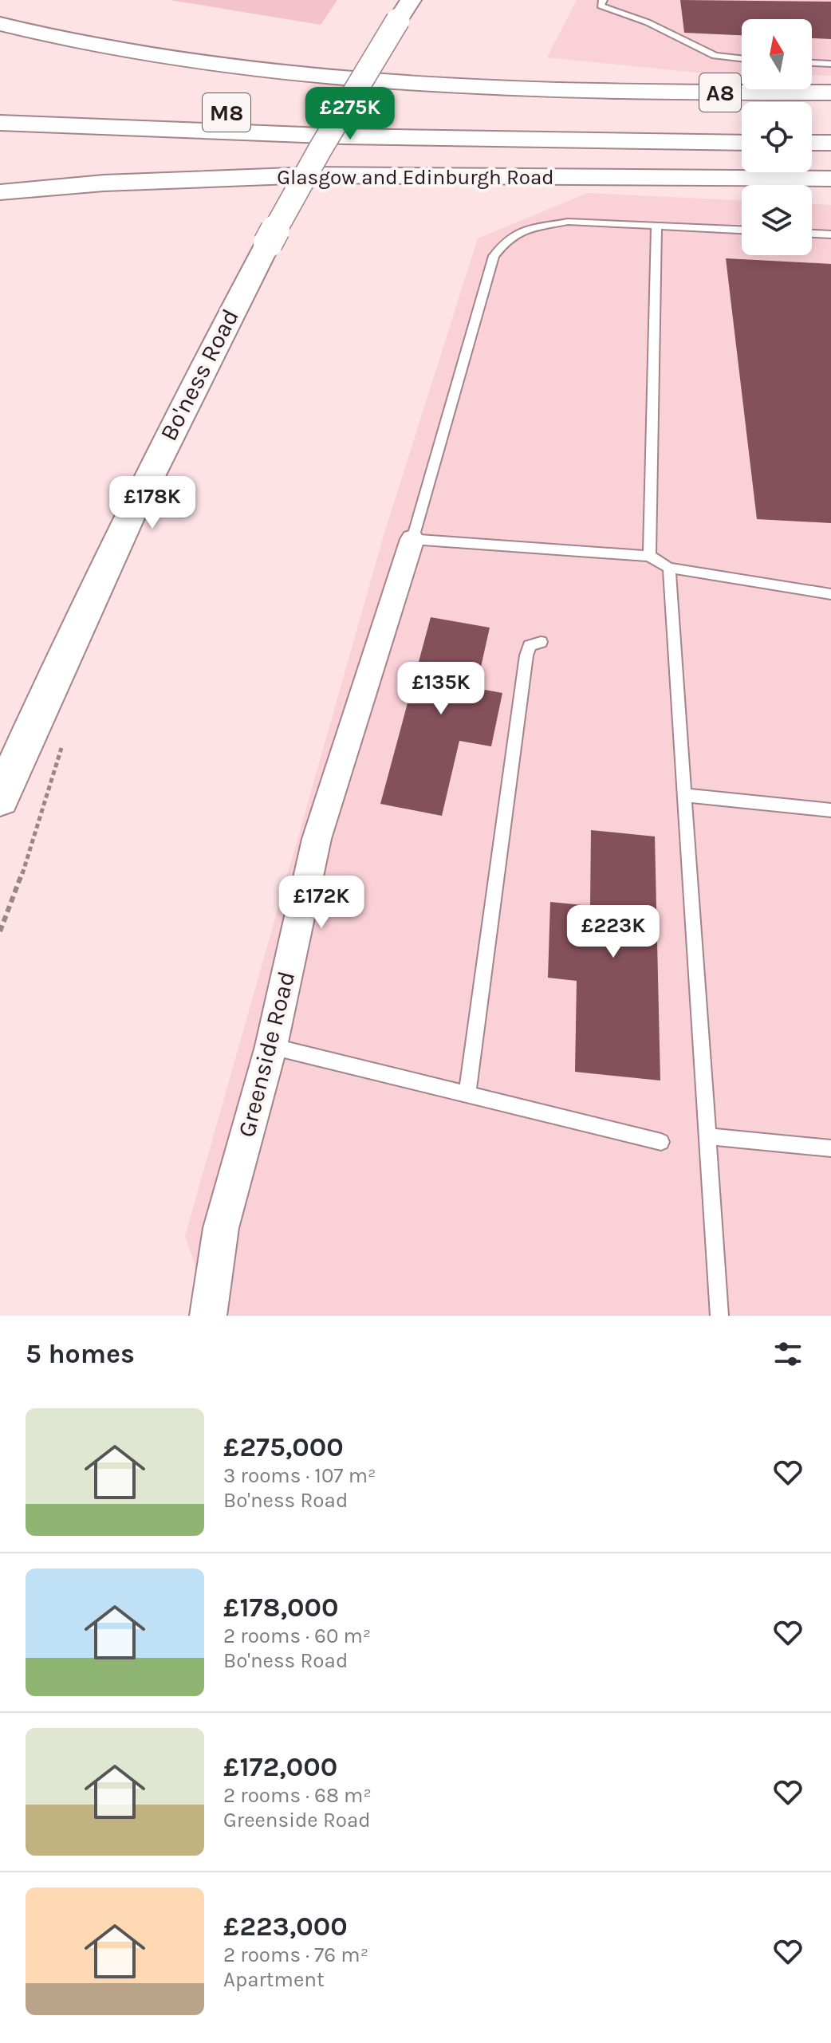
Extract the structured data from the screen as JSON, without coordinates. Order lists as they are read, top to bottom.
{
  "streets": {
    "main road": [
      "A8",
      "M8",
      "Glasgow and Edinburgh Road",
      "Bo'ness Road"
    ],
    "street": ["Greenside Road"]
  },
  "north": "top",
  "page": {
    "price": [
      "£275K",
      "£178K",
      "£135K",
      "£172K",
      "£223K"
    ],
    "heading": "5 homes",
    "list": [
      {
        "name": "£275,000",
        "note": "3 rooms · 107 m² · Bo'ness Road"
      },
      {
        "name": "£178,000",
        "note": "2 rooms · 60 m² · Bo'ness Road"
      },
      {
        "name": "£172,000",
        "note": "2 rooms · 68 m² · Greenside Road"
      },
      {
        "name": "£223,000",
        "note": "2 rooms · 76 m² · Apartment"
      }
    ]
  }
}
